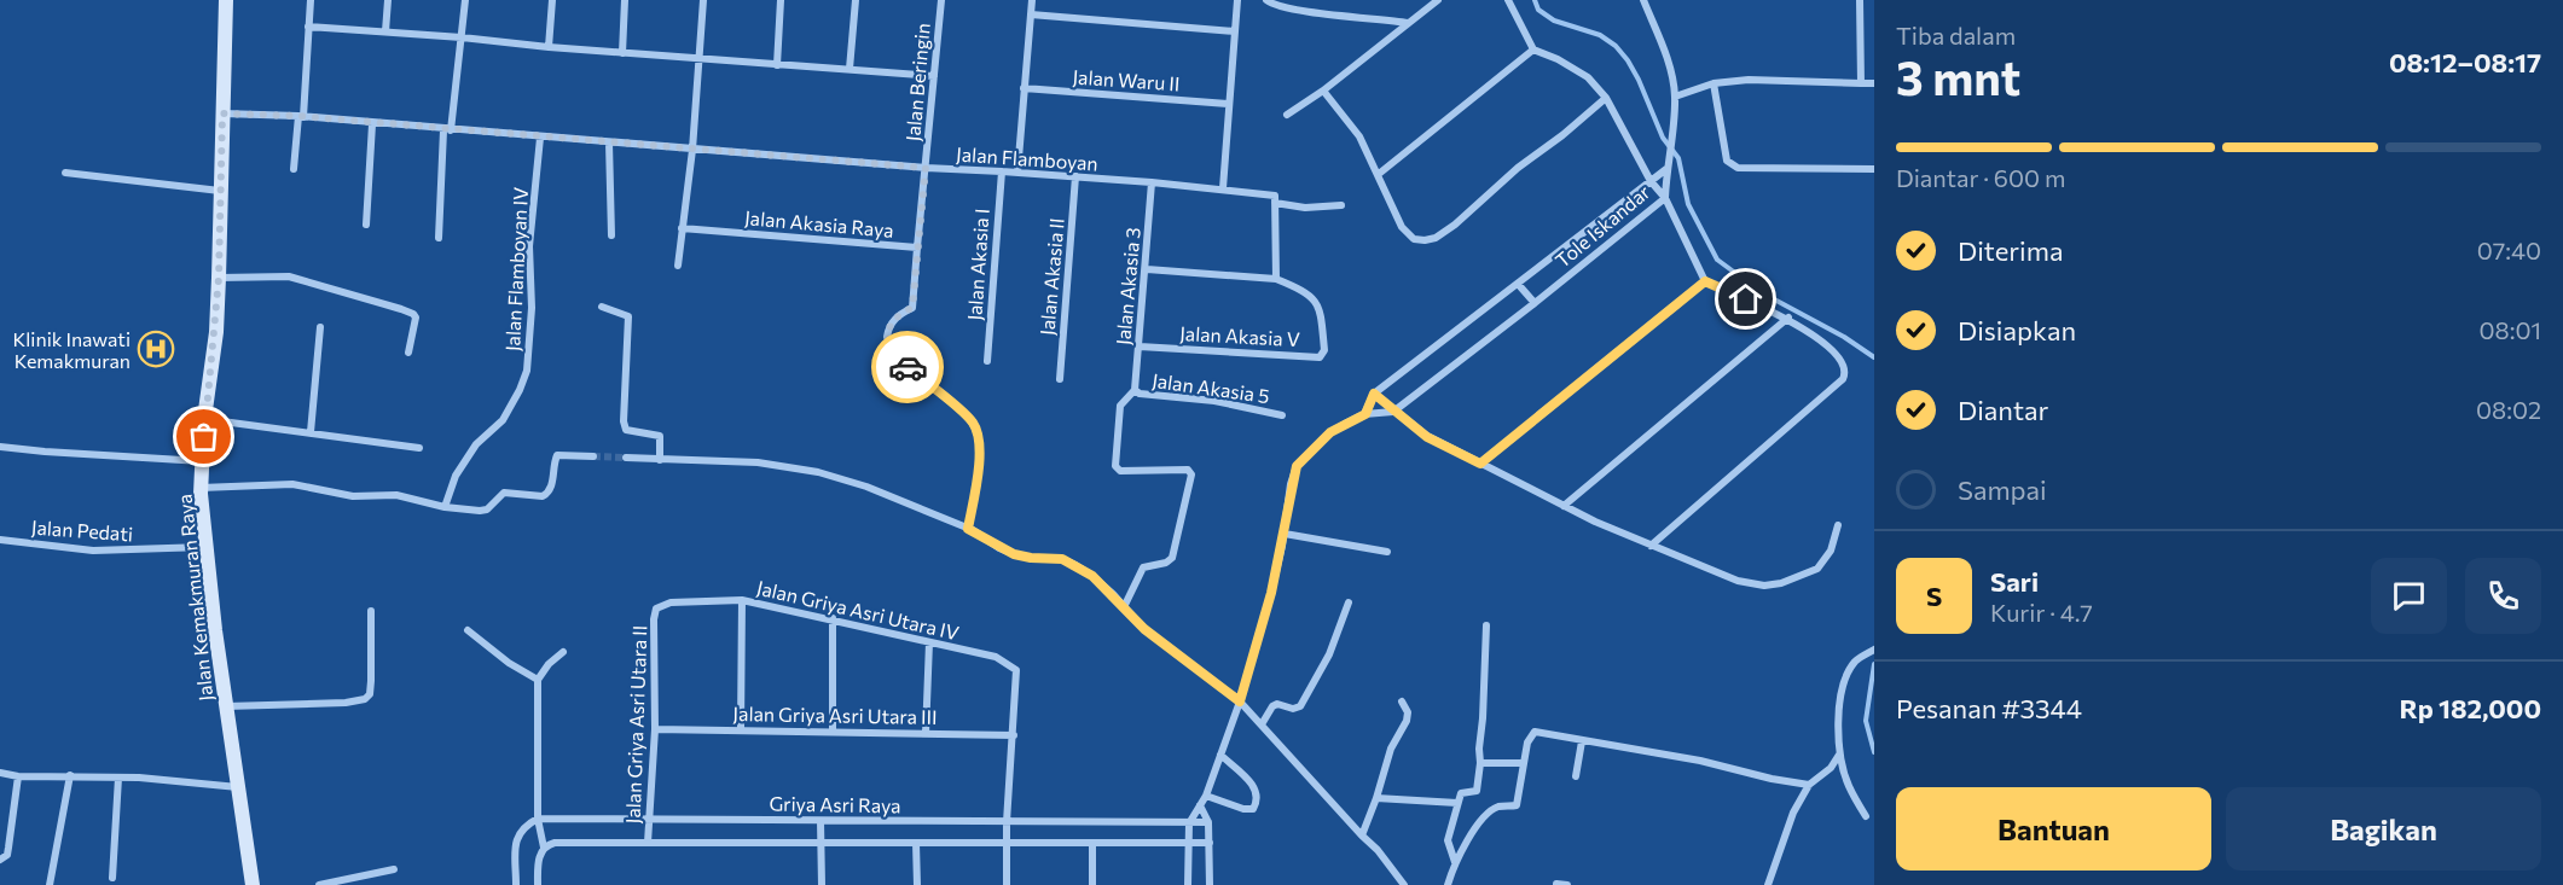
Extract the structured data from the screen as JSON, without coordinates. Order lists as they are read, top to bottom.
{
  "streets": {
    "main road": ["Jalan Kemakmuran Raya"],
    "street": [
      "Jalan Waru II",
      "Jalan Beringin",
      "Jalan Flamboyan",
      "Jalan Akasia Raya",
      "Tole Iskandar",
      "Jalan Akasia I",
      "Jalan Flamboyan IV",
      "Jalan Akasia II",
      "Jalan Akasia 3",
      "Jalan Akasia V",
      "Jalan Akasia 5",
      "Jalan Pedati",
      "Jalan Griya Asri Utara IV",
      "Jalan Griya Asri Utara III",
      "Jalan Griya Asri Utara II",
      "Griya Asri Raya"
    ]
  },
  "crossings": [
    ["Jalan Beringin", "Jalan Flamboyan"],
    ["Jalan Beringin", "Jalan Akasia Raya"],
    ["Jalan Flamboyan", "Jalan Akasia Raya"],
    ["Jalan Flamboyan", "Jalan Akasia I"],
    ["Jalan Flamboyan", "Jalan Flamboyan IV"],
    ["Jalan Flamboyan", "Jalan Akasia II"],
    ["Jalan Flamboyan", "Jalan Akasia 3"],
    ["Jalan Flamboyan", "Jalan Kemakmuran Raya"],
    ["Jalan Akasia 3", "Jalan Akasia V"],
    ["Jalan Akasia 3", "Jalan Akasia 5"],
    ["Jalan Pedati", "Jalan Kemakmuran Raya"],
    ["Jalan Griya Asri Utara IV", "Jalan Griya Asri Utara III"],
    ["Jalan Griya Asri Utara IV", "Jalan Griya Asri Utara II"],
    ["Jalan Griya Asri Utara III", "Jalan Griya Asri Utara II"],
    ["Jalan Griya Asri Utara II", "Griya Asri Raya"]
  ],
  "places": {
    "hospital": ["Klinik Inawati Kemakmuran"]
  },
  "page": {
    "heading": ["3 mnt", "Tiba dalam", "08:12–08:17"],
    "panel": [
      "Sari",
      "Kurir · 4.7",
      "Pesanan #3344",
      "Rp 182,000"
    ],
    "bar": "Diantar · 600 m",
    "list": [
      ["Diterima", "07:40"],
      ["Disiapkan", "08:01"],
      ["Diantar", "08:02"],
      "Sampai"
    ],
    "round": "S",
    "buttons": ["Bantuan", "Bagikan"]
  }
}
